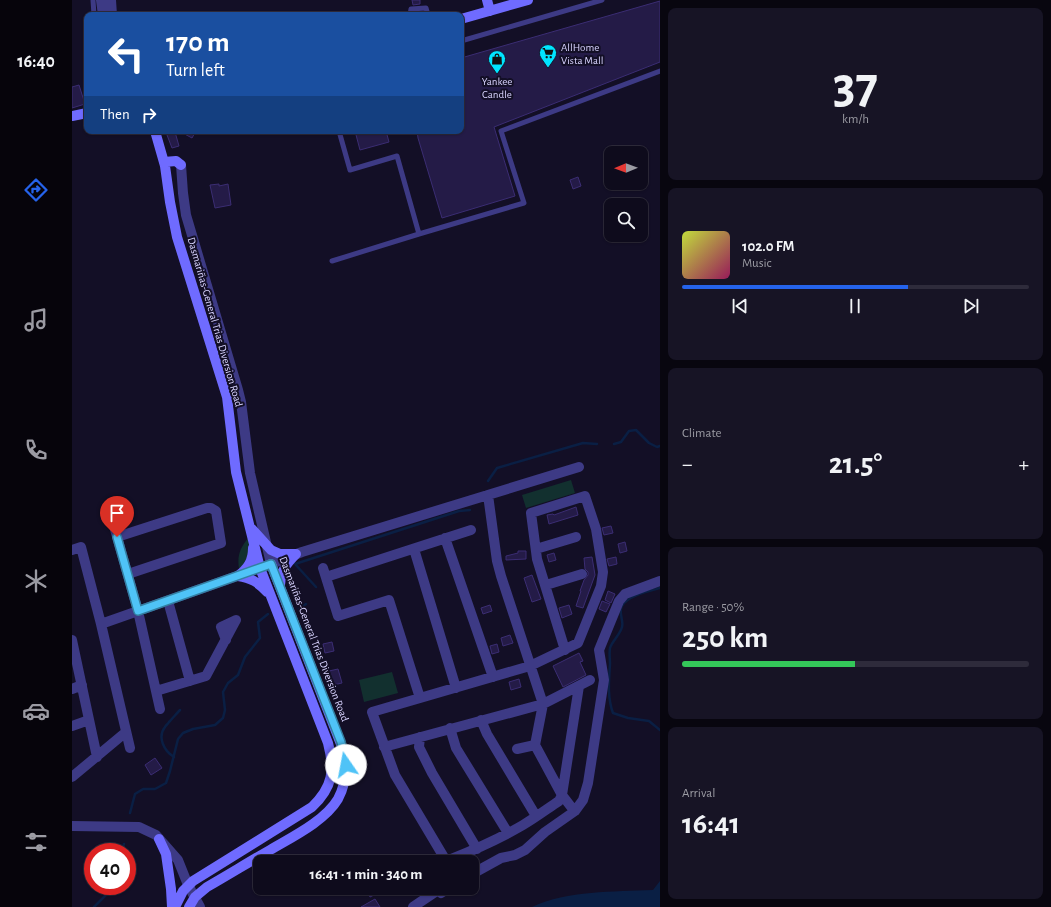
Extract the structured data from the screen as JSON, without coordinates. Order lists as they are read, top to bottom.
{
  "streets": {
    "street": ["Dasmariñas-General Trias Diversion Road"]
  },
  "places": {
    "supermarket": ["AllHome Vista Mall"],
    "shop": ["Yankee Candle"]
  },
  "north": "left",
  "page": {
    "tabs": "16:40",
    "tile": [
      ["37", "km/h"],
      "Climate",
      ["Range · 50%", "250 km"],
      ["Arrival", "16:41"]
    ],
    "turn": ["170 m", "Turn left"],
    "then": "Then",
    "song": ["102.0 FM", "Music"],
    "heat": ["−", "21.5°", "+"],
    "limit": "40",
    "trip": "16:41 · 1 min · 340 m"
  }
}
